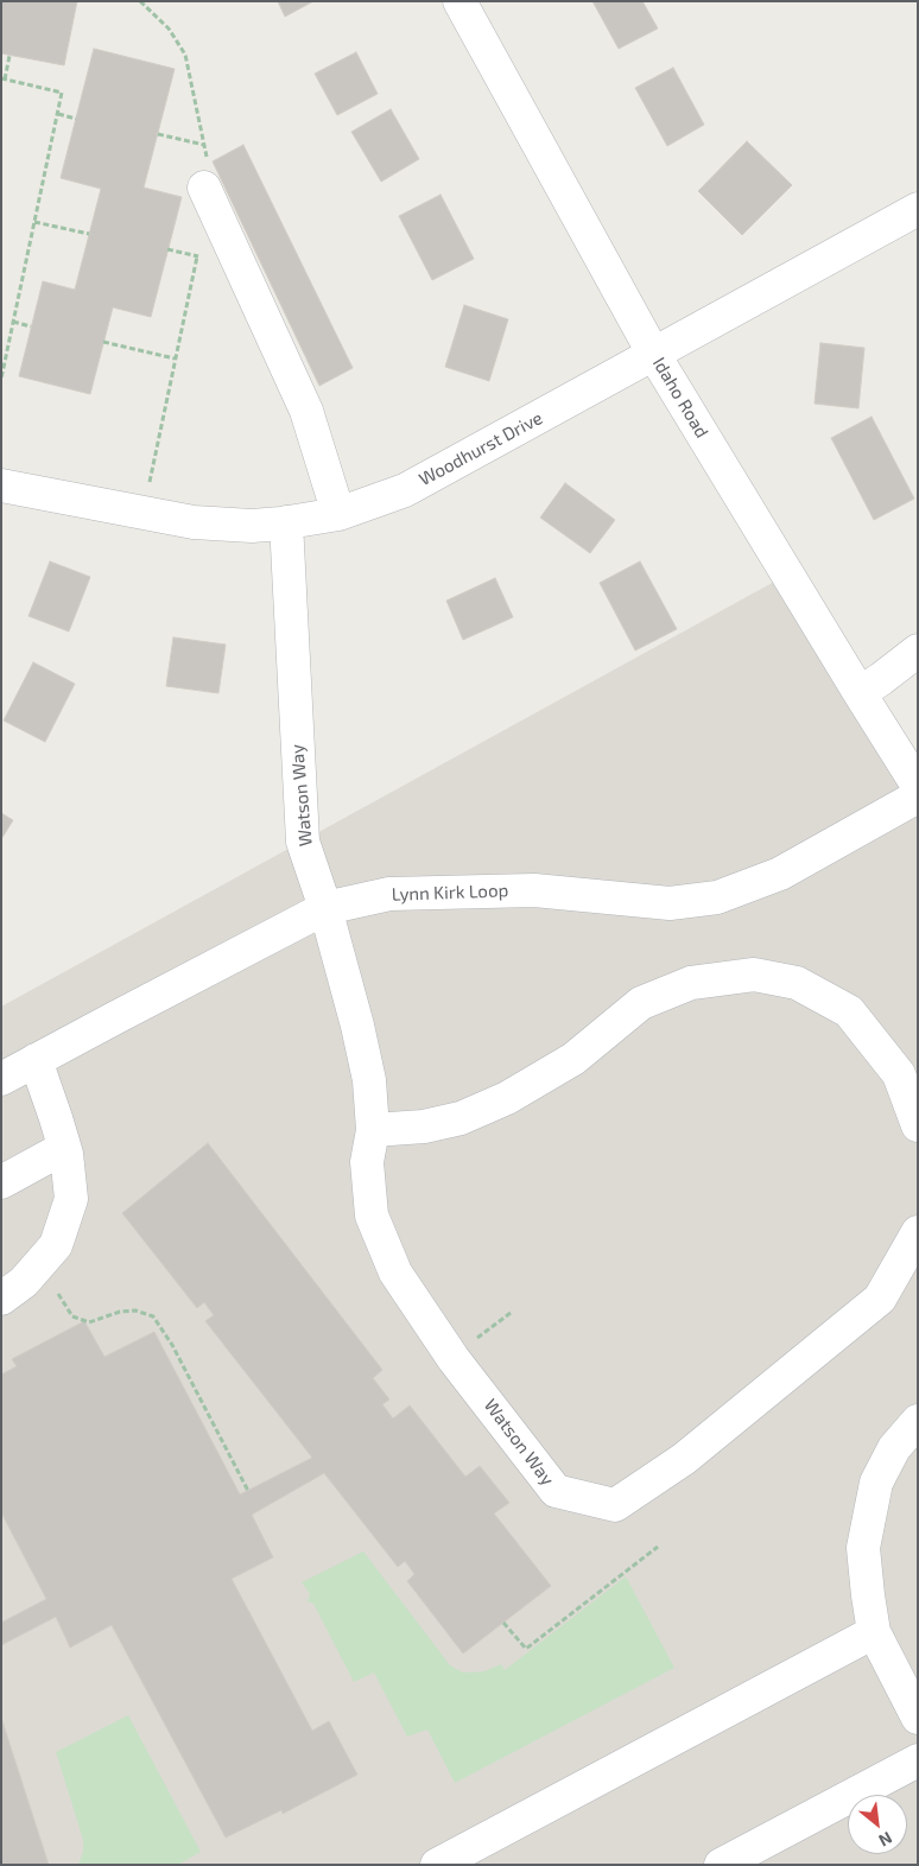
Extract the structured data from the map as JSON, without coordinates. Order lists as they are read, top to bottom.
{
  "streets": {
    "street": [
      "Idaho Road",
      "Woodhurst Drive",
      "Watson Way",
      "Lynn Kirk Loop"
    ]
  },
  "crossings": [
    ["Idaho Road", "Woodhurst Drive"],
    ["Woodhurst Drive", "Watson Way"],
    ["Watson Way", "Lynn Kirk Loop"]
  ],
  "north": "bottom right"
}
